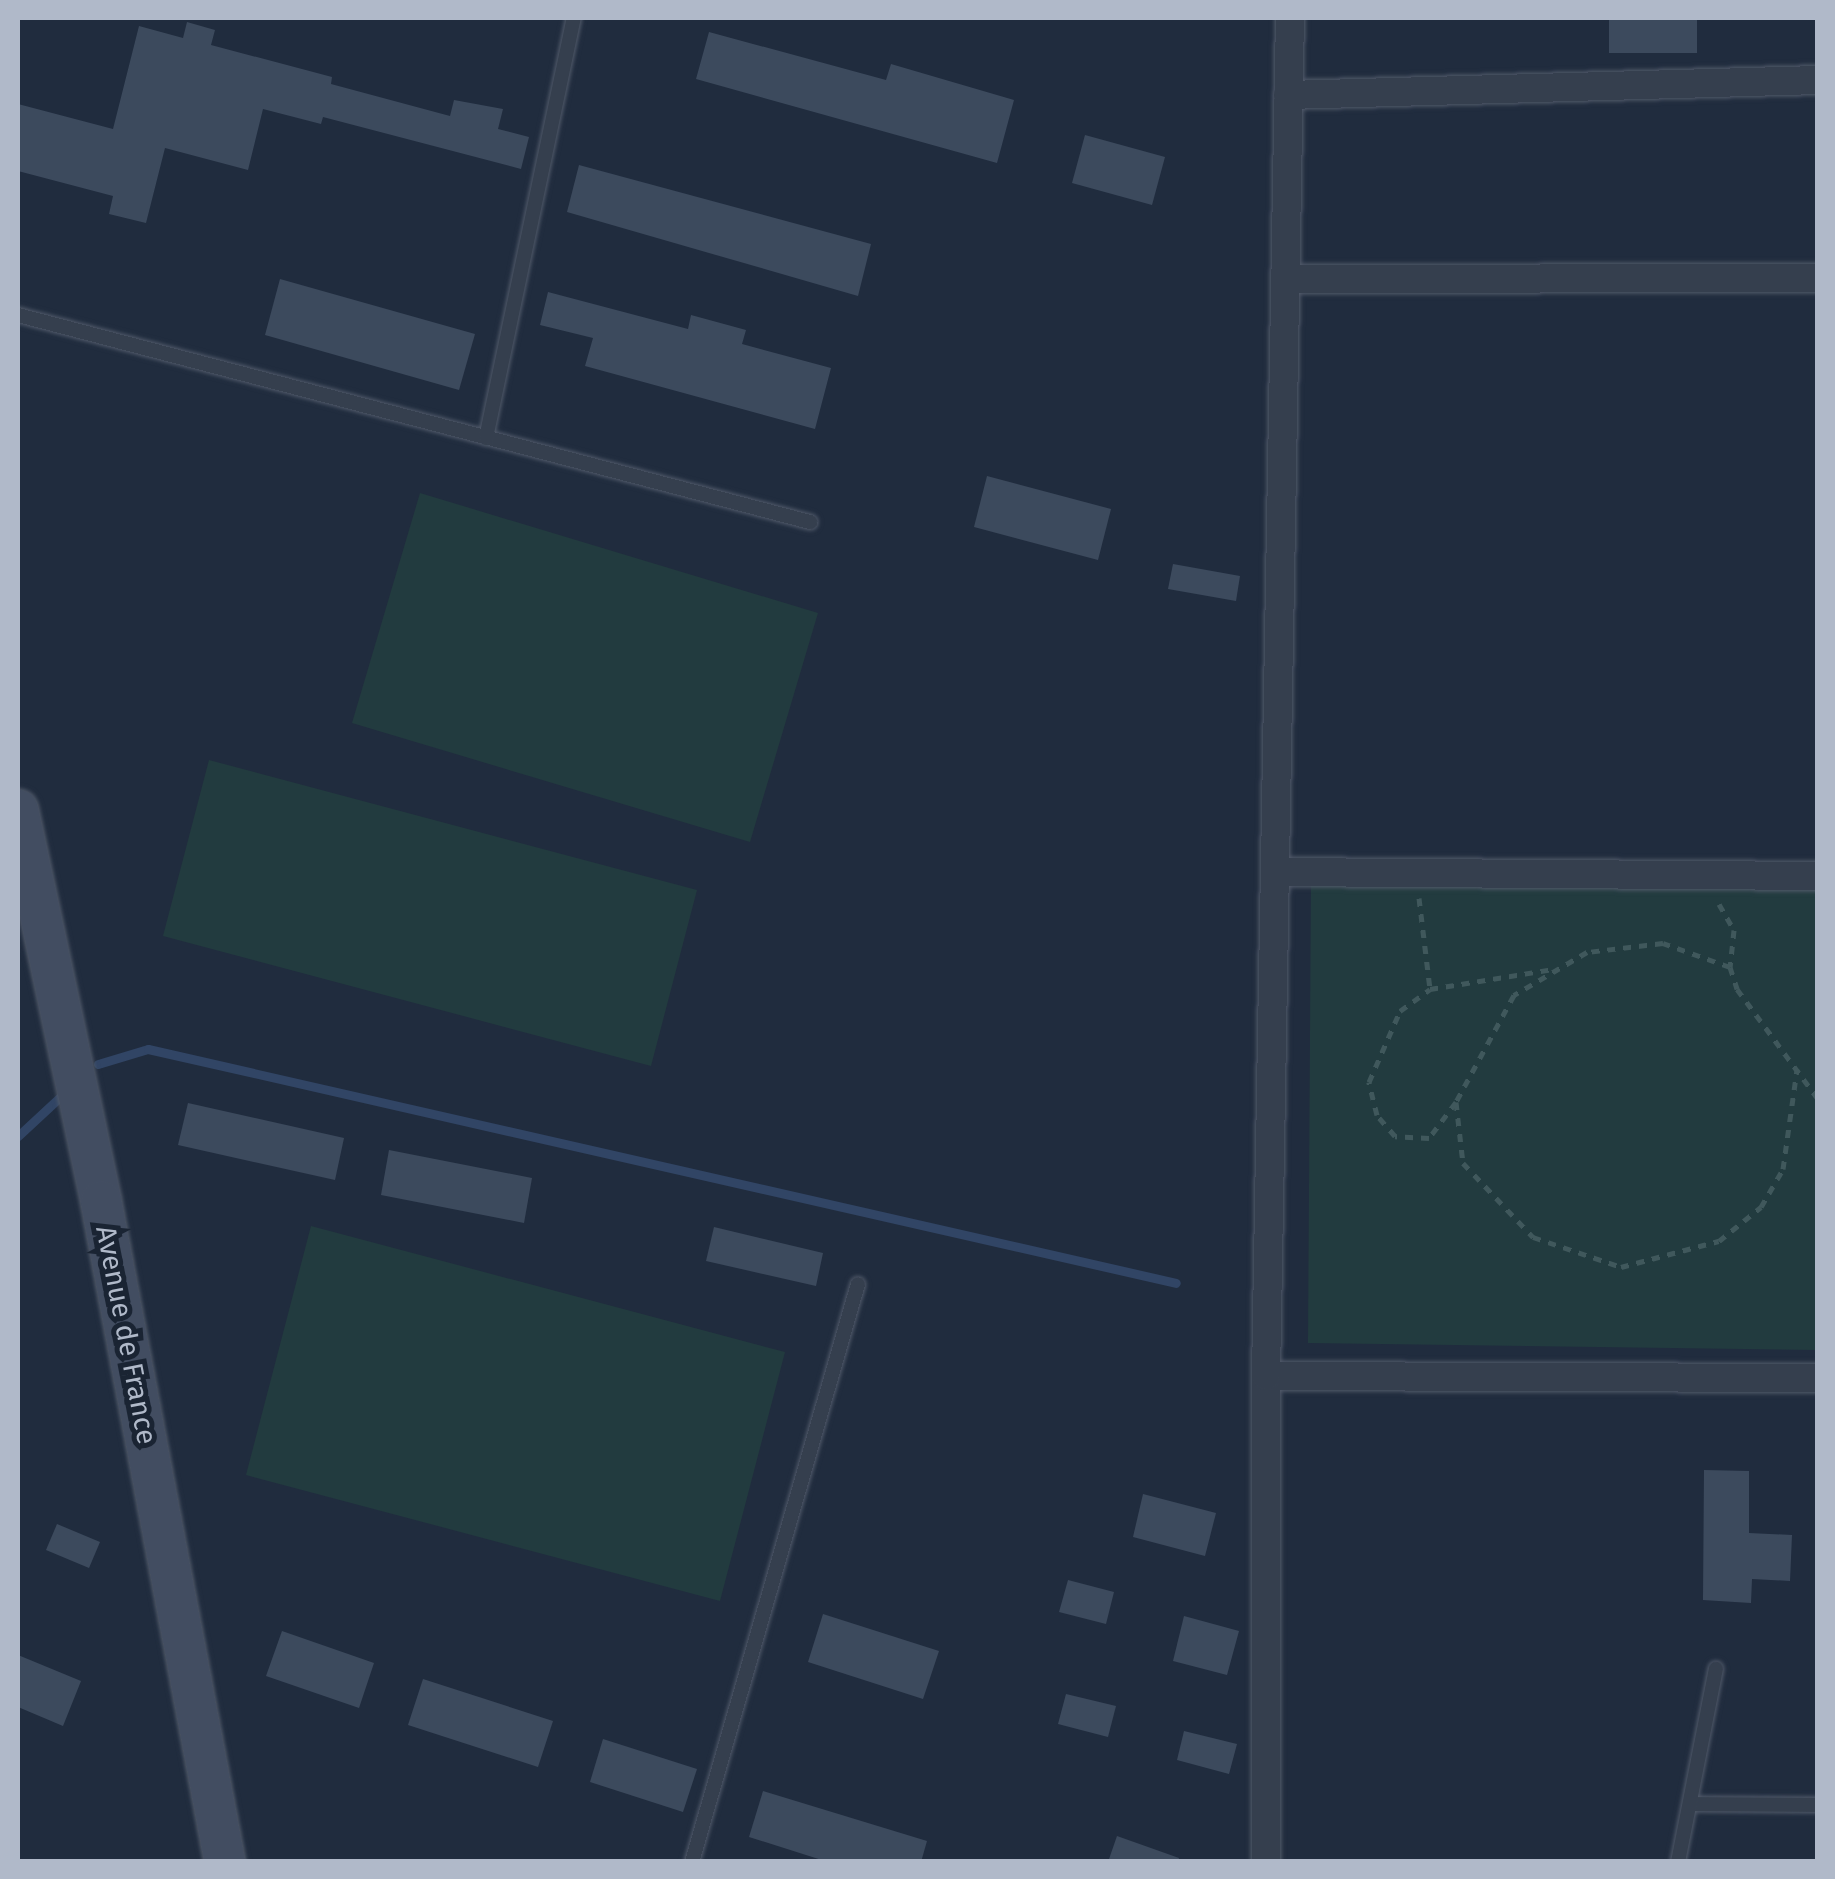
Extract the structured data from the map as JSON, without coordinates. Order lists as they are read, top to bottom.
{
  "streets": {
    "main road": ["Avenue de France"]
  }
}
